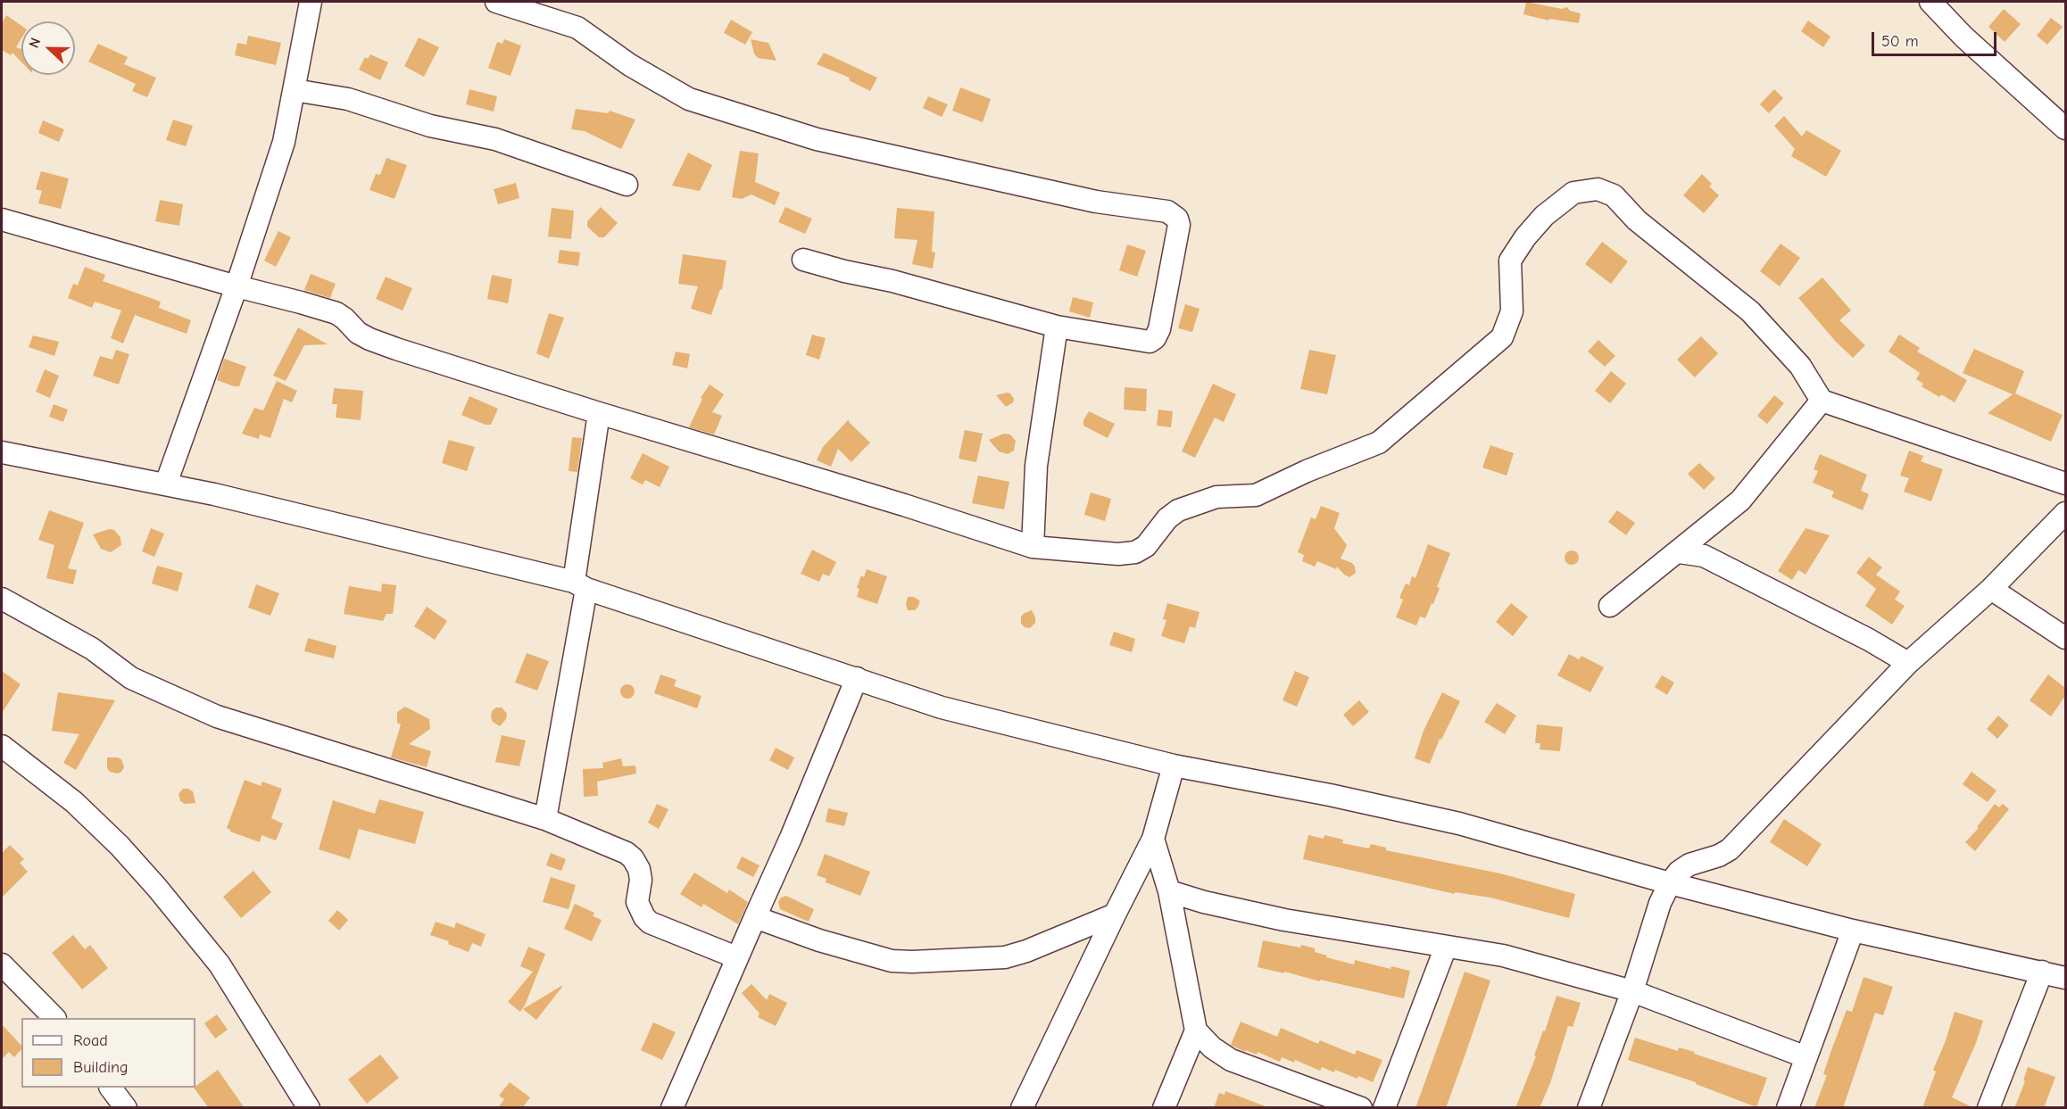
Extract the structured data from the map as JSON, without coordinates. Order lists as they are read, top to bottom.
{
  "legend": ["Road", "Building"],
  "scale_bar": "50 m",
  "north": "left"
}
